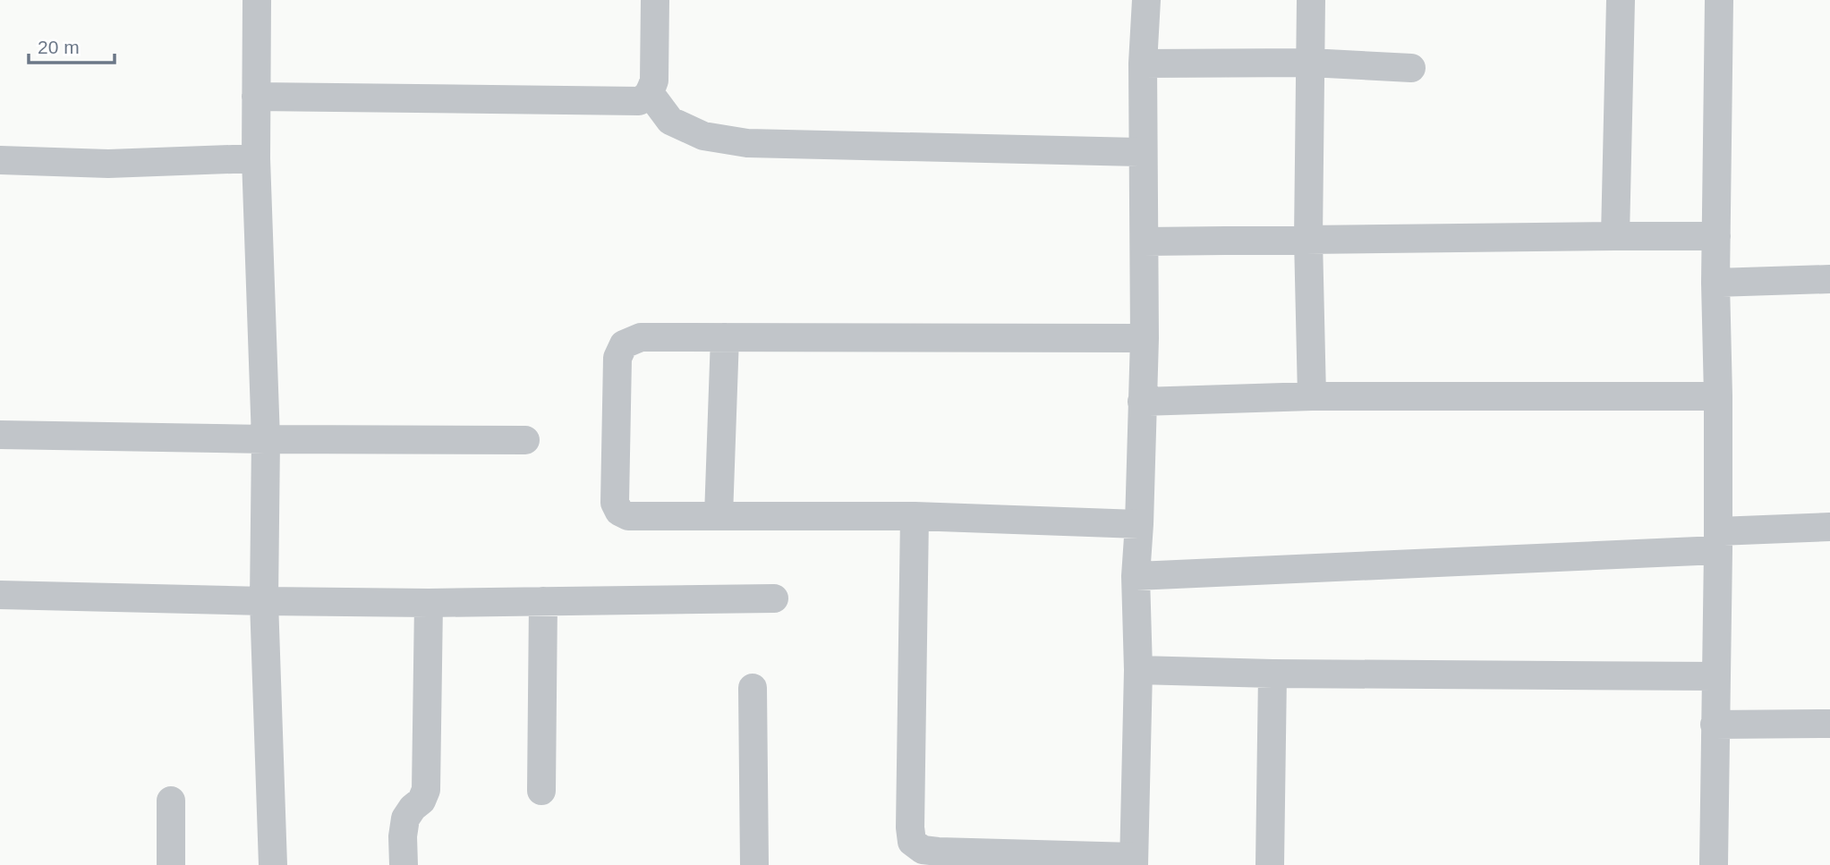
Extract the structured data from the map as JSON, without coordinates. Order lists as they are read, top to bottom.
{
  "scale_bar": "20 m"
}
